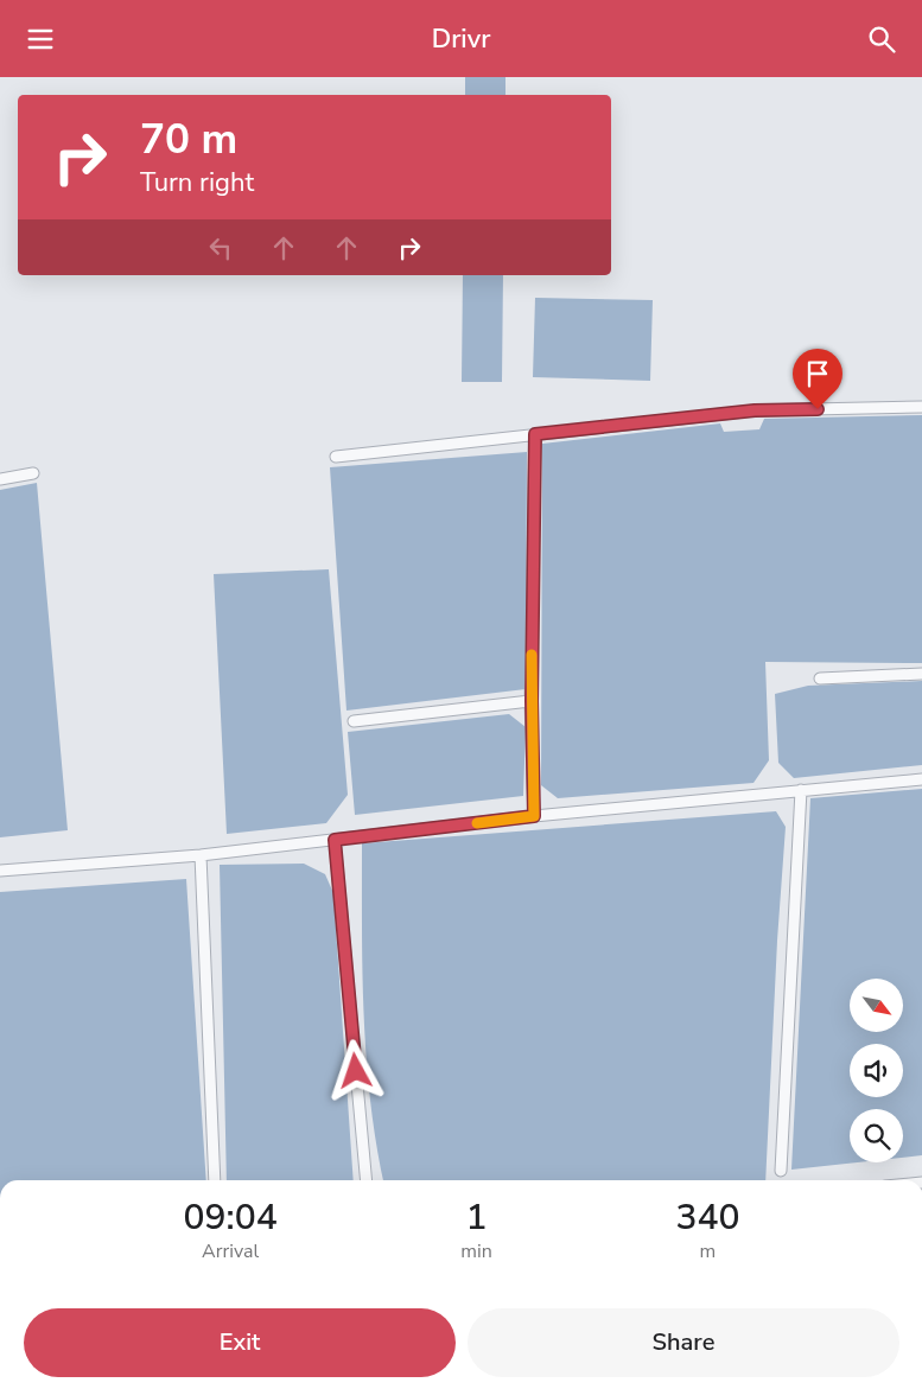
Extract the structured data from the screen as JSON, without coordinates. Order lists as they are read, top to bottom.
{
  "north": "bottom right",
  "page": {
    "header": "Drivr",
    "turn": ["70 m", "Turn right"],
    "eta": [
      "09:04",
      "Arrival",
      "1",
      "min",
      "340",
      "m"
    ],
    "buttons": ["Exit", "Share"]
  }
}
